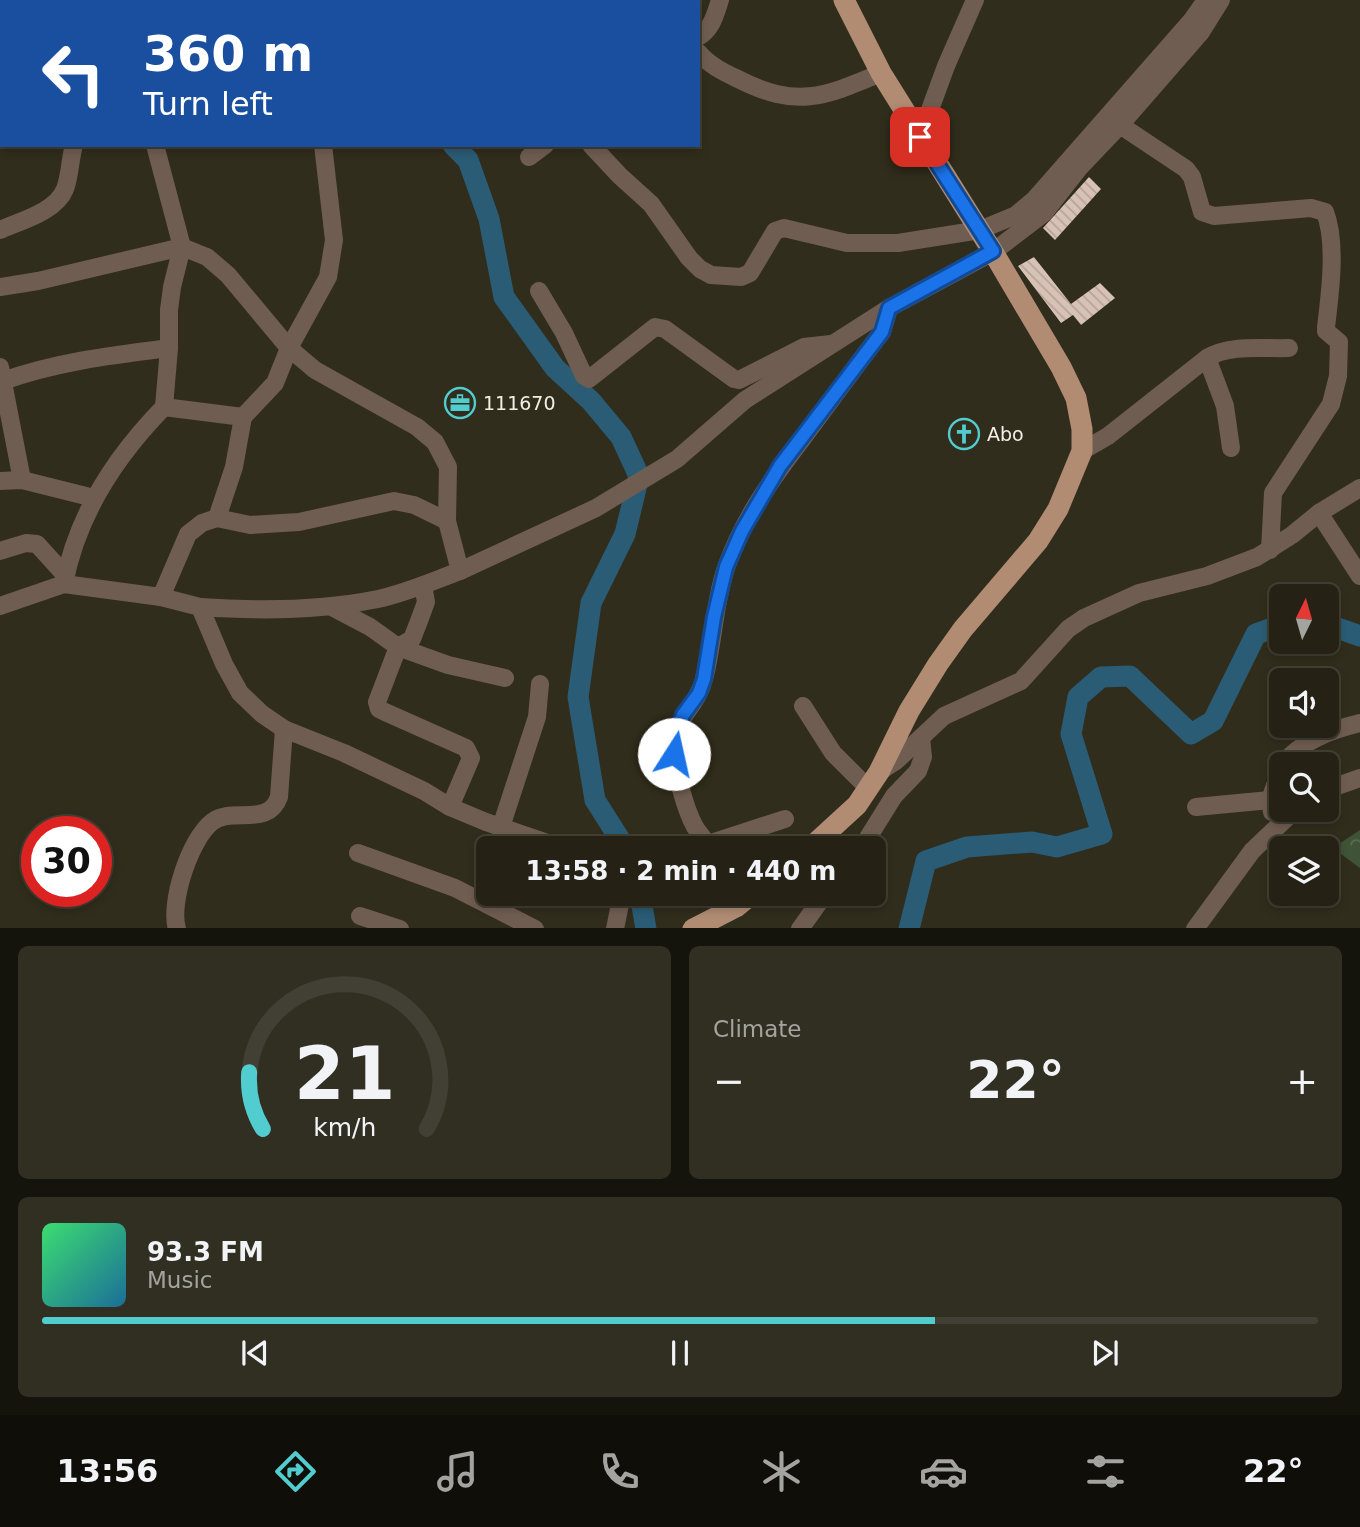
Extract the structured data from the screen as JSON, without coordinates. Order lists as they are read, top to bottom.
{
  "places": {
    "office": ["111670"],
    "church": ["Abo"]
  },
  "north": "top",
  "page": {
    "turn": ["360 m", "Turn left"],
    "limit": "30",
    "trip": "13:58 · 2 min · 440 m",
    "tile": "Climate",
    "heat": ["−", "22°", "+"],
    "song": ["93.3 FM", "Music"],
    "tabs": ["13:56", "22°"],
    "gauge": ["21", "km/h"]
  }
}
